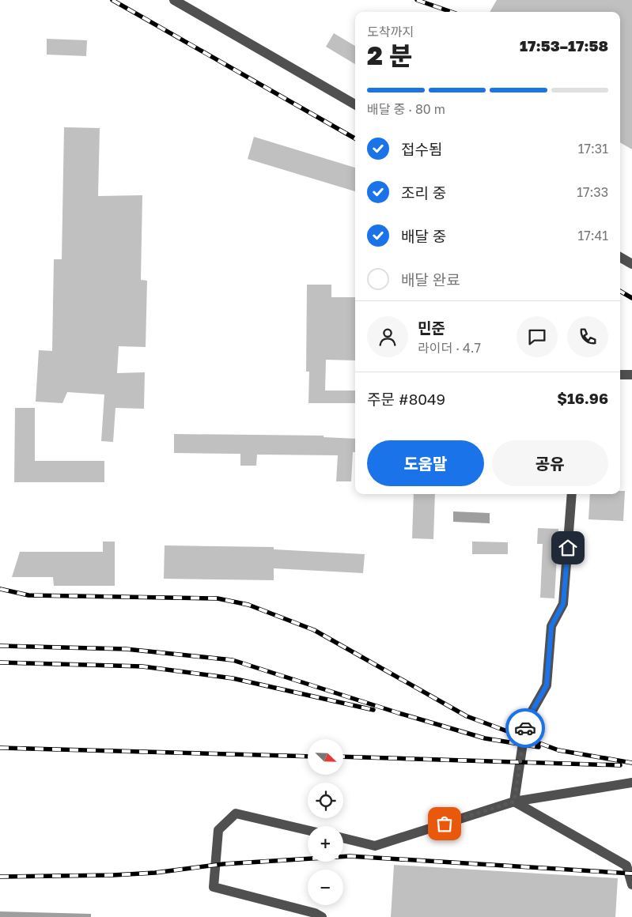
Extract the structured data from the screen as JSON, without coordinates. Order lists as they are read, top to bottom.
{
  "north": "bottom right",
  "page": {
    "heading": ["2 분", "도착까지", "17:53–17:58"],
    "panel": [
      "민준",
      "라이더 · 4.7",
      "주문 #8049",
      "$16.96"
    ],
    "bar": "배달 중 · 80 m",
    "list": [
      ["접수됨", "17:31"],
      ["조리 중", "17:33"],
      ["배달 중", "17:41"],
      "배달 완료"
    ],
    "buttons": ["도움말", "공유"],
    "map_buttons": ["+", "−"]
  }
}
